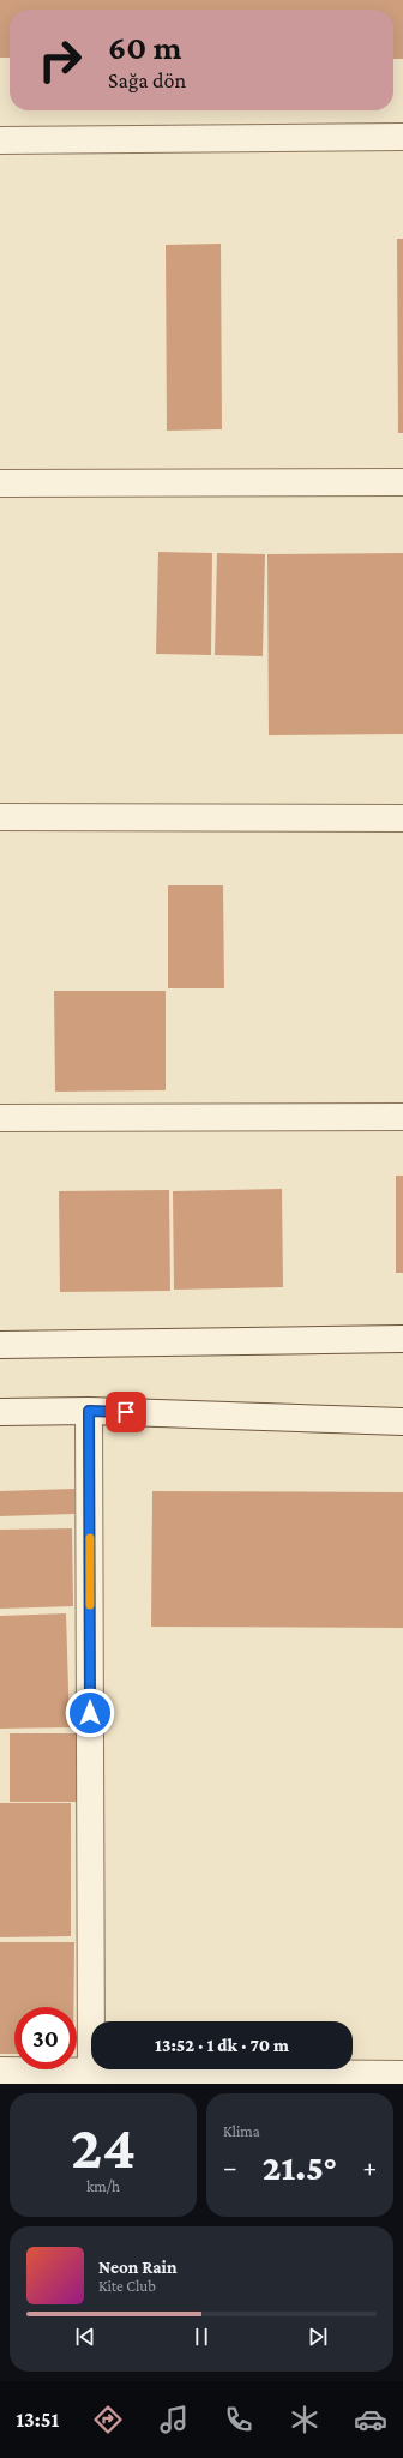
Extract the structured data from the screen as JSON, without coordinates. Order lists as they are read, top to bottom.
{
  "page": {
    "turn": ["60 m", "Sağa dön"],
    "limit": "30",
    "trip": "13:52 · 1 dk · 70 m",
    "tile": [
      ["24", "km/h"],
      "Klima"
    ],
    "heat": ["−", "21.5°", "+"],
    "song": ["Neon Rain", "Kite Club"],
    "tabs": "13:51"
  }
}
